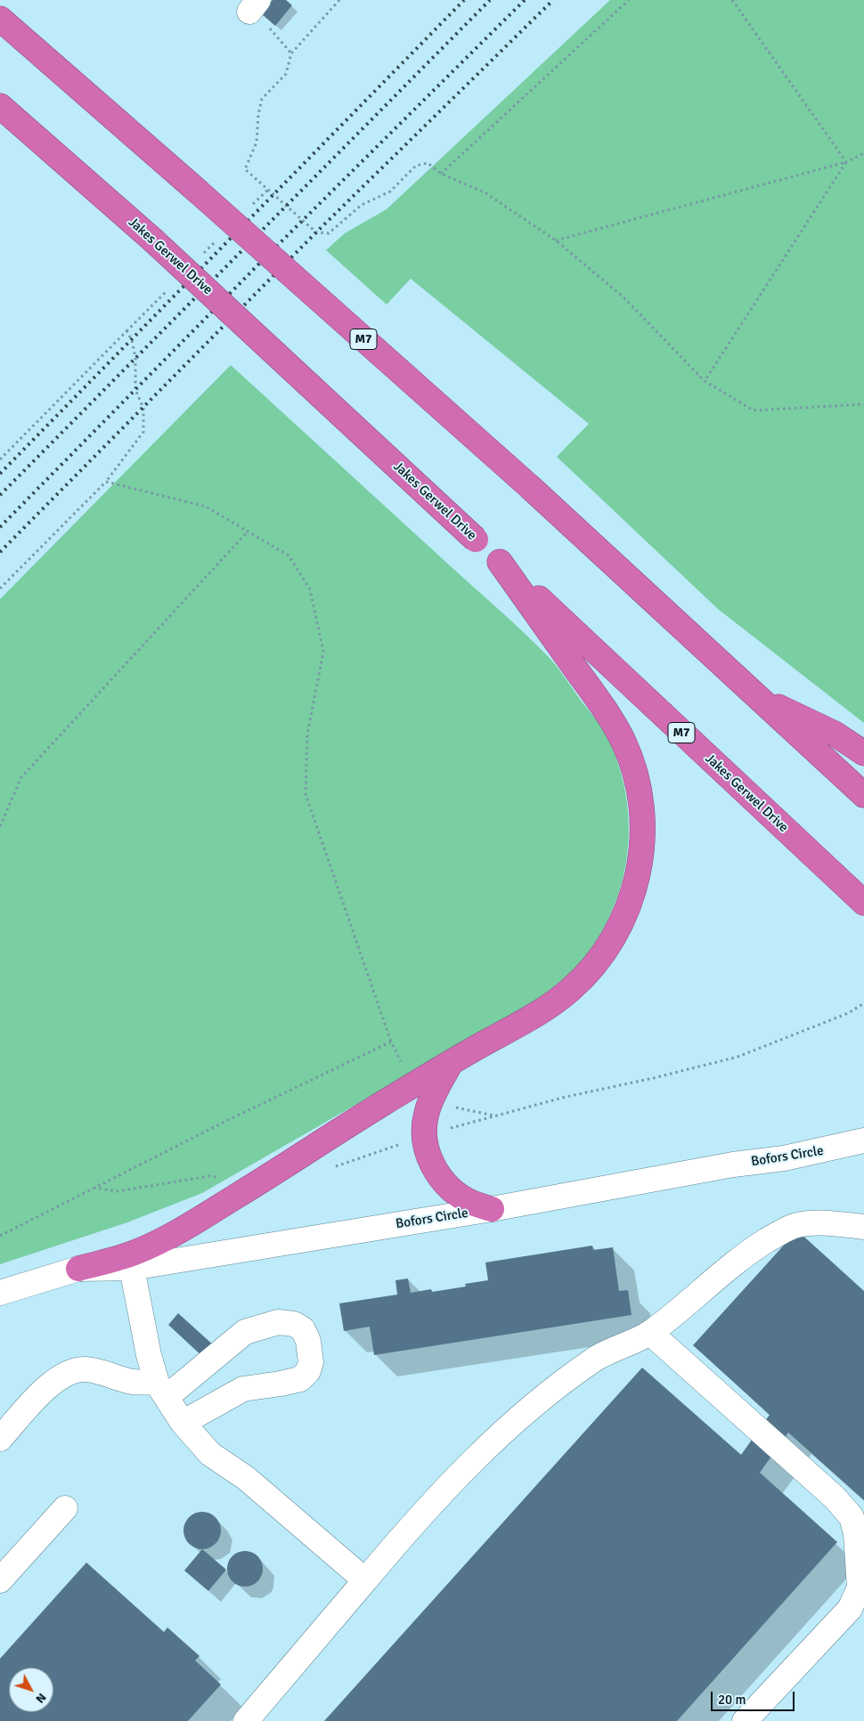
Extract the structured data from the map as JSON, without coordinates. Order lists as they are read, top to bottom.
{
  "streets": {
    "highway": ["Jakes Gerwel Drive", "M7"],
    "street": ["Bofors Circle"]
  },
  "scale_bar": "20 m",
  "north": "bottom right"
}
